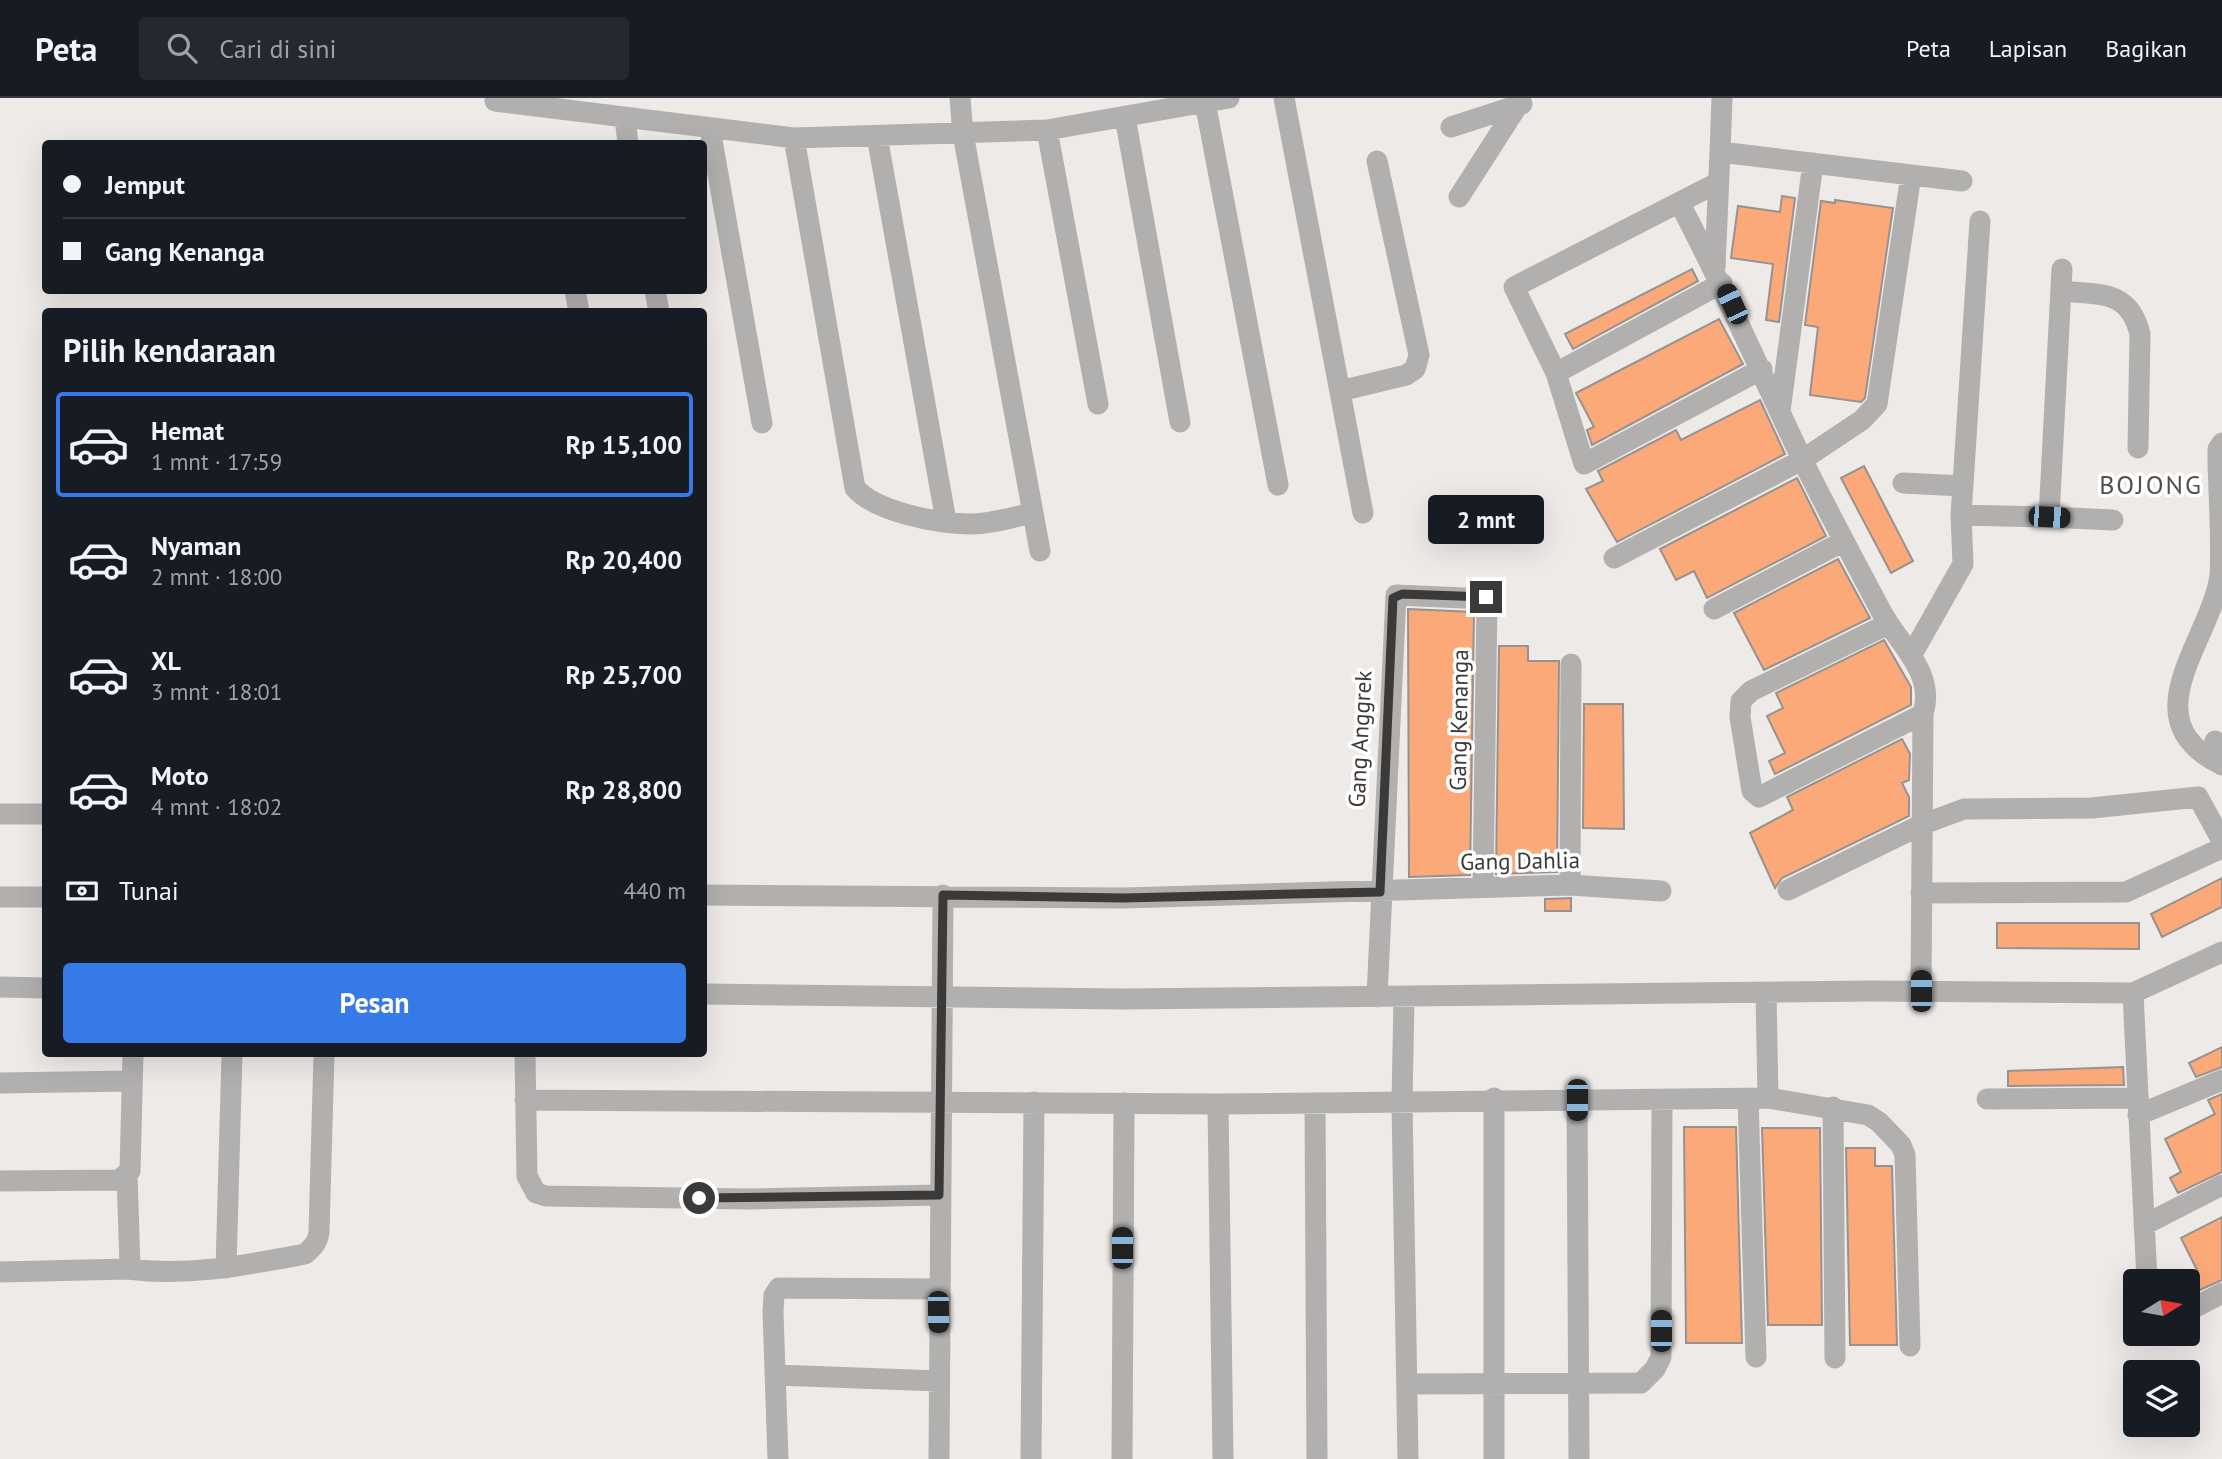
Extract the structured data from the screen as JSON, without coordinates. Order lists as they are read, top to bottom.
{
  "streets": {
    "street": ["Gang Kenanga", "Gang Anggrek", "Gang Dahlia"]
  },
  "crossings": [
    ["Gang Kenanga", "Gang Anggrek"],
    ["Gang Kenanga", "Gang Dahlia"],
    ["Gang Anggrek", "Gang Dahlia"]
  ],
  "districts": ["BOJONG"],
  "north": "right",
  "page": {
    "header": "Peta",
    "search": "Cari di sini",
    "nav": ["Peta", "Lapisan", "Bagikan"],
    "banner": ["Jemput", "Gang Kenanga"],
    "heading": "Pilih kendaraan",
    "list": [
      {
        "name": "Hemat",
        "note": "1 mnt · 17:59",
        "value": "Rp 15,100"
      },
      {
        "name": "Nyaman",
        "note": "2 mnt · 18:00",
        "value": "Rp 20,400"
      },
      {
        "name": "XL",
        "note": "3 mnt · 18:01",
        "value": "Rp 25,700"
      },
      {
        "name": "Moto",
        "note": "4 mnt · 18:02",
        "value": "Rp 28,800"
      }
    ],
    "bubble": "2 mnt",
    "pay": ["Tunai", "440 m"],
    "buttons": "Pesan"
  }
}
